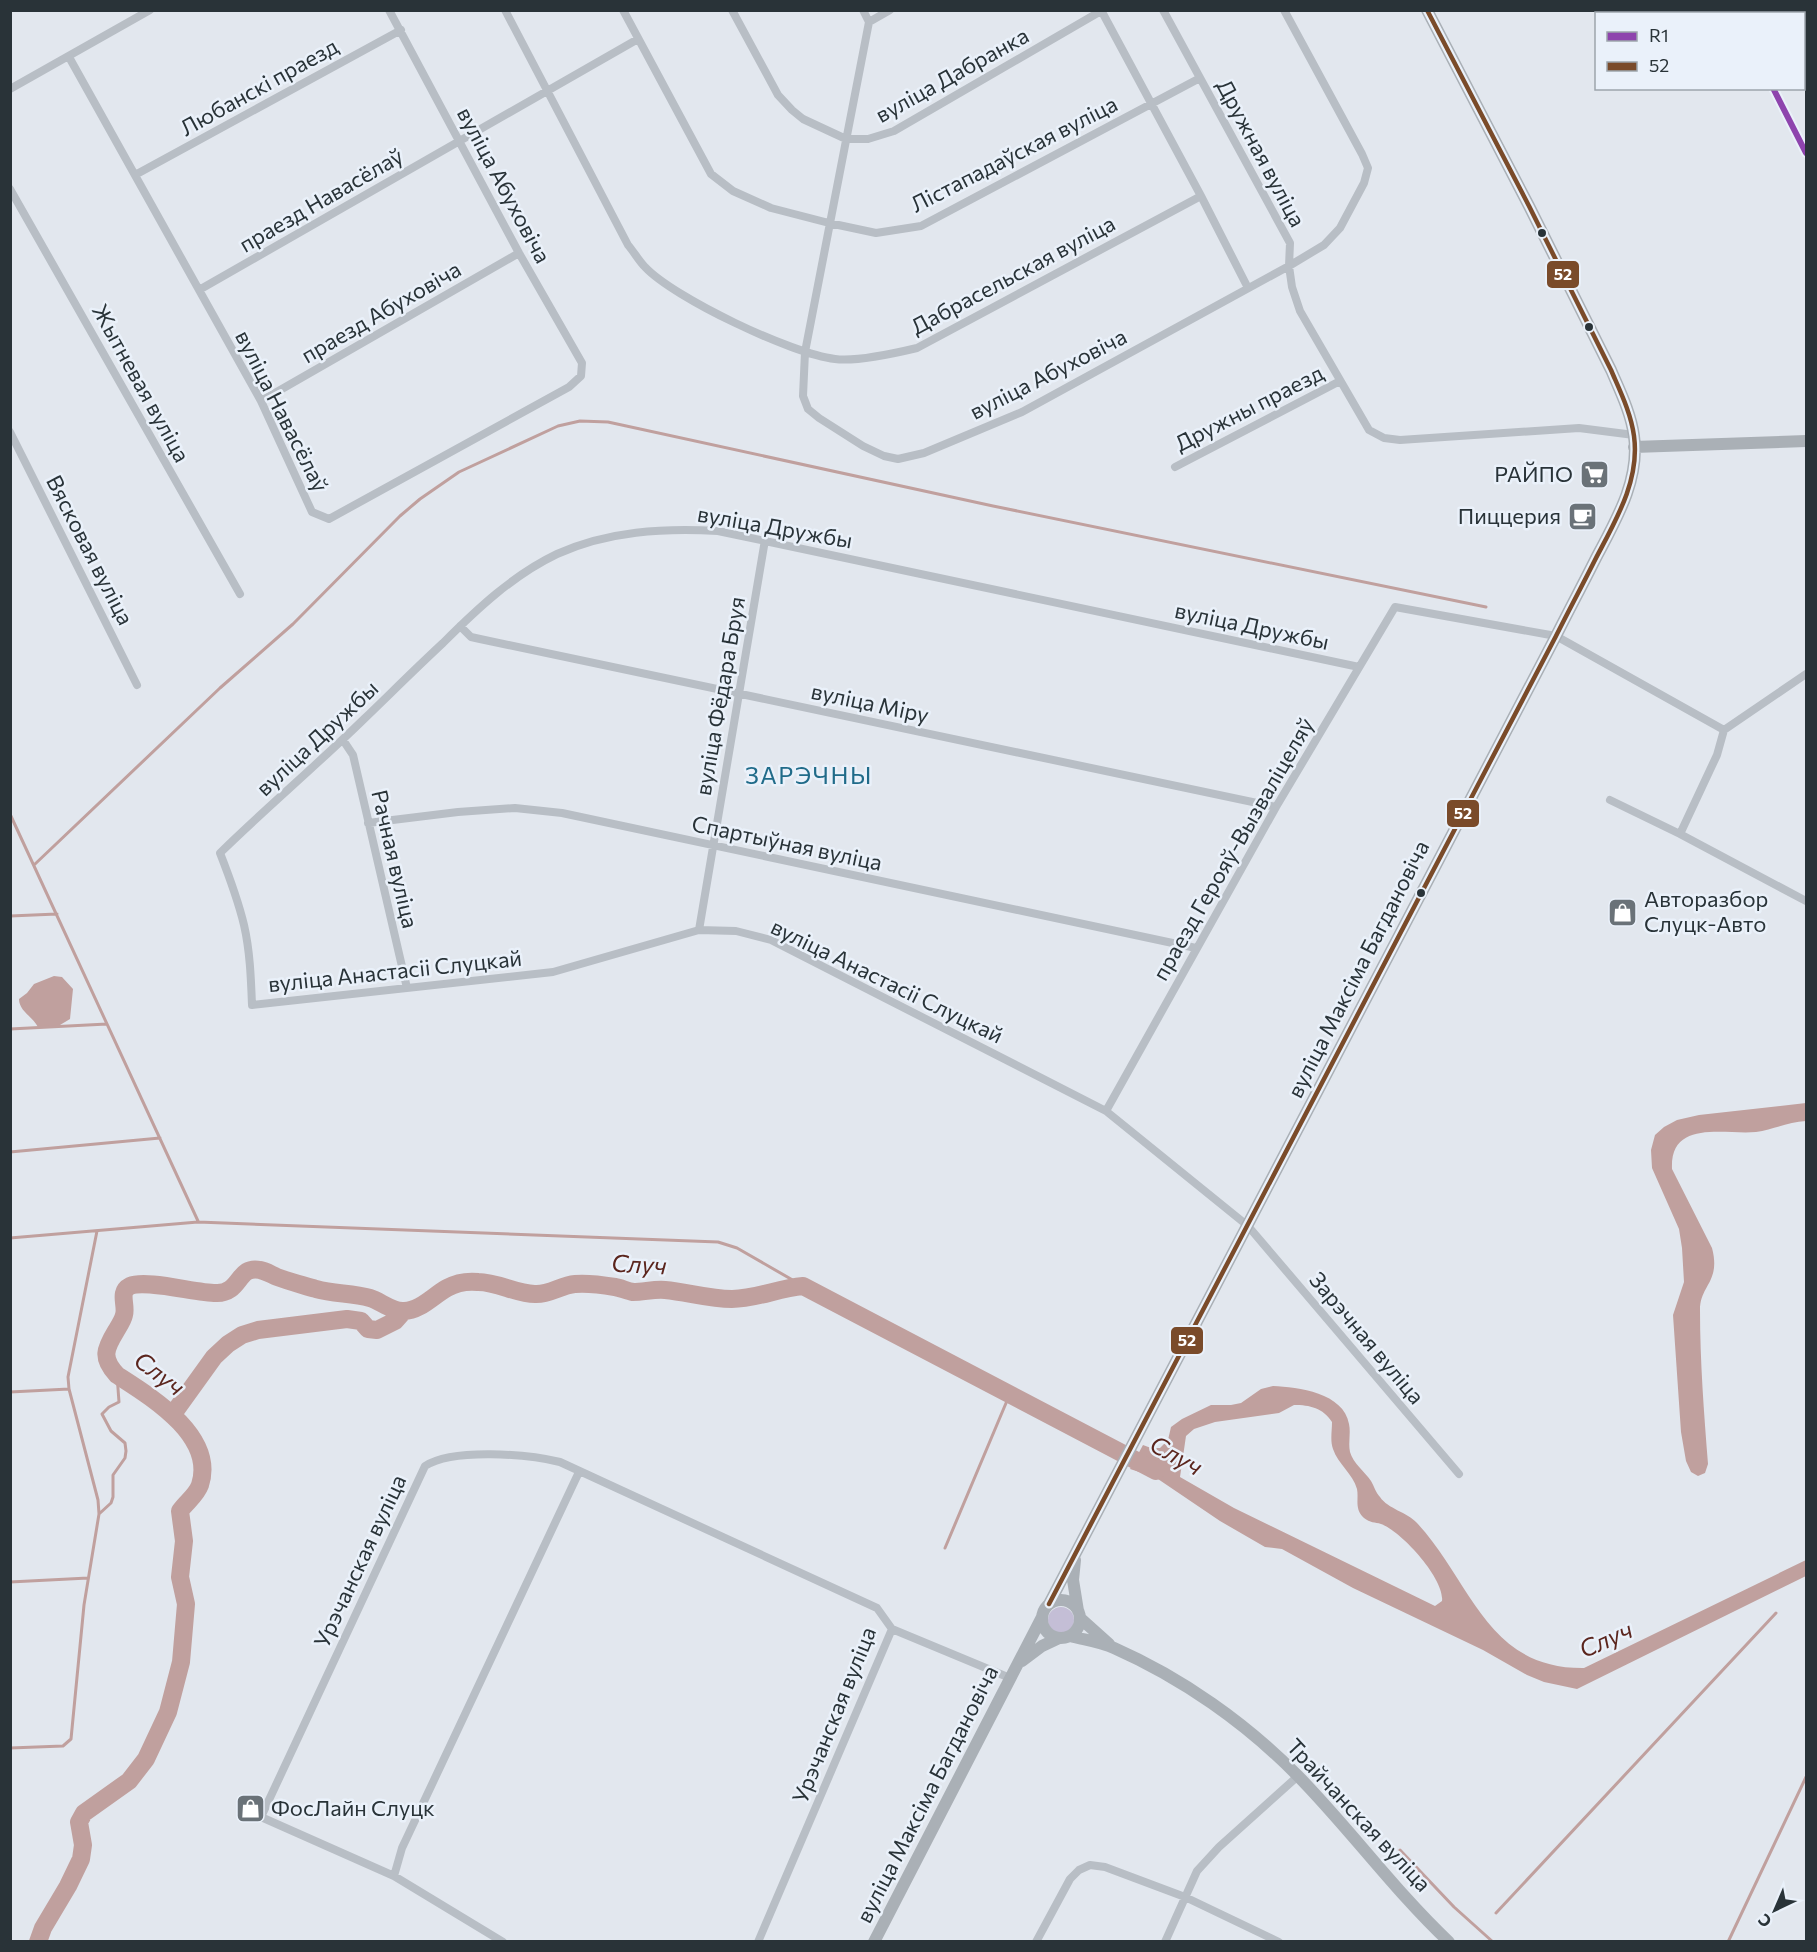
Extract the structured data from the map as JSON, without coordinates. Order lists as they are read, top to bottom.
{
  "streets": {
    "main road": ["вуліца Максіма Багдановіча", "Трайчанская вуліца"],
    "street": [
      "вуліца Дабранка",
      "Любанскі праезд",
      "Дружная вуліца",
      "Лістападаўская вуліца",
      "вуліца Абуховіча",
      "праезд Навасёлаў",
      "Дабрасельская вуліца",
      "праезд Абуховіча",
      "Жытневая вуліца",
      "Дружны праезд",
      "вуліца Навасёлаў",
      "вуліца Дружбы",
      "Вясковая вуліца",
      "вуліца Фёдара Бруя",
      "вуліца Міру",
      "Спартыўная вуліца",
      "праезд Герояў-Вызваліцеляў",
      "Рачная вуліца",
      "вуліца Анастасіі Слуцкай",
      "Зарэчная вуліца",
      "Урэчанская вуліца"
    ]
  },
  "crossings": [
    ["вуліца Дабранка", "вуліца Абуховіча"],
    ["Любанскі праезд", "вуліца Абуховіча"],
    ["Любанскі праезд", "вуліца Навасёлаў"],
    ["Дружная вуліца", "Лістападаўская вуліца"],
    ["Дружная вуліца", "вуліца Абуховіча"],
    ["Дружная вуліца", "Дружны праезд"],
    ["Дружная вуліца", "вуліца Максіма Багдановіча"],
    ["Лістападаўская вуліца", "вуліца Абуховіча"],
    ["Лістападаўская вуліца", "праезд Навасёлаў"],
    ["вуліца Абуховіча", "праезд Навасёлаў"],
    ["вуліца Абуховіча", "Дабрасельская вуліца"],
    ["вуліца Абуховіча", "праезд Абуховіча"],
    ["вуліца Абуховіча", "вуліца Навасёлаў"],
    ["праезд Навасёлаў", "Дабрасельская вуліца"],
    ["праезд Навасёлаў", "вуліца Навасёлаў"],
    ["праезд Абуховіча", "вуліца Навасёлаў"],
    ["вуліца Дружбы", "вуліца Фёдара Бруя"],
    ["вуліца Дружбы", "вуліца Міру"],
    ["вуліца Дружбы", "праезд Герояў-Вызваліцеляў"],
    ["вуліца Дружбы", "Рачная вуліца"],
    ["вуліца Дружбы", "вуліца Анастасіі Слуцкай"],
    ["вуліца Фёдара Бруя", "вуліца Міру"],
    ["вуліца Фёдара Бруя", "Спартыўная вуліца"],
    ["вуліца Фёдара Бруя", "вуліца Анастасіі Слуцкай"],
    ["вуліца Міру", "праезд Герояў-Вызваліцеляў"],
    ["Спартыўная вуліца", "праезд Герояў-Вызваліцеляў"],
    ["Спартыўная вуліца", "Рачная вуліца"],
    ["праезд Герояў-Вызваліцеляў", "вуліца Максіма Багдановіча"],
    ["праезд Герояў-Вызваліцеляў", "вуліца Анастасіі Слуцкай"],
    ["Рачная вуліца", "вуліца Анастасіі Слуцкай"],
    ["вуліца Максіма Багдановіча", "вуліца Анастасіі Слуцкай"],
    ["вуліца Максіма Багдановіча", "Зарэчная вуліца"],
    ["вуліца Максіма Багдановіча", "Трайчанская вуліца"],
    ["вуліца Анастасіі Слуцкай", "Зарэчная вуліца"]
  ],
  "districts": ["ЗАРЭЧНЫ"],
  "water": ["Случ"],
  "places": {
    "supermarket": ["РАЙПО"],
    "cafe": ["Пиццерия"],
    "shop": ["Авторазбор Слуцк-Авто", "ФосЛайн Слуцк"]
  },
  "lines": ["transit line 52", "transit line R1"],
  "legend": ["R1", "52"],
  "north": "bottom left"
}
